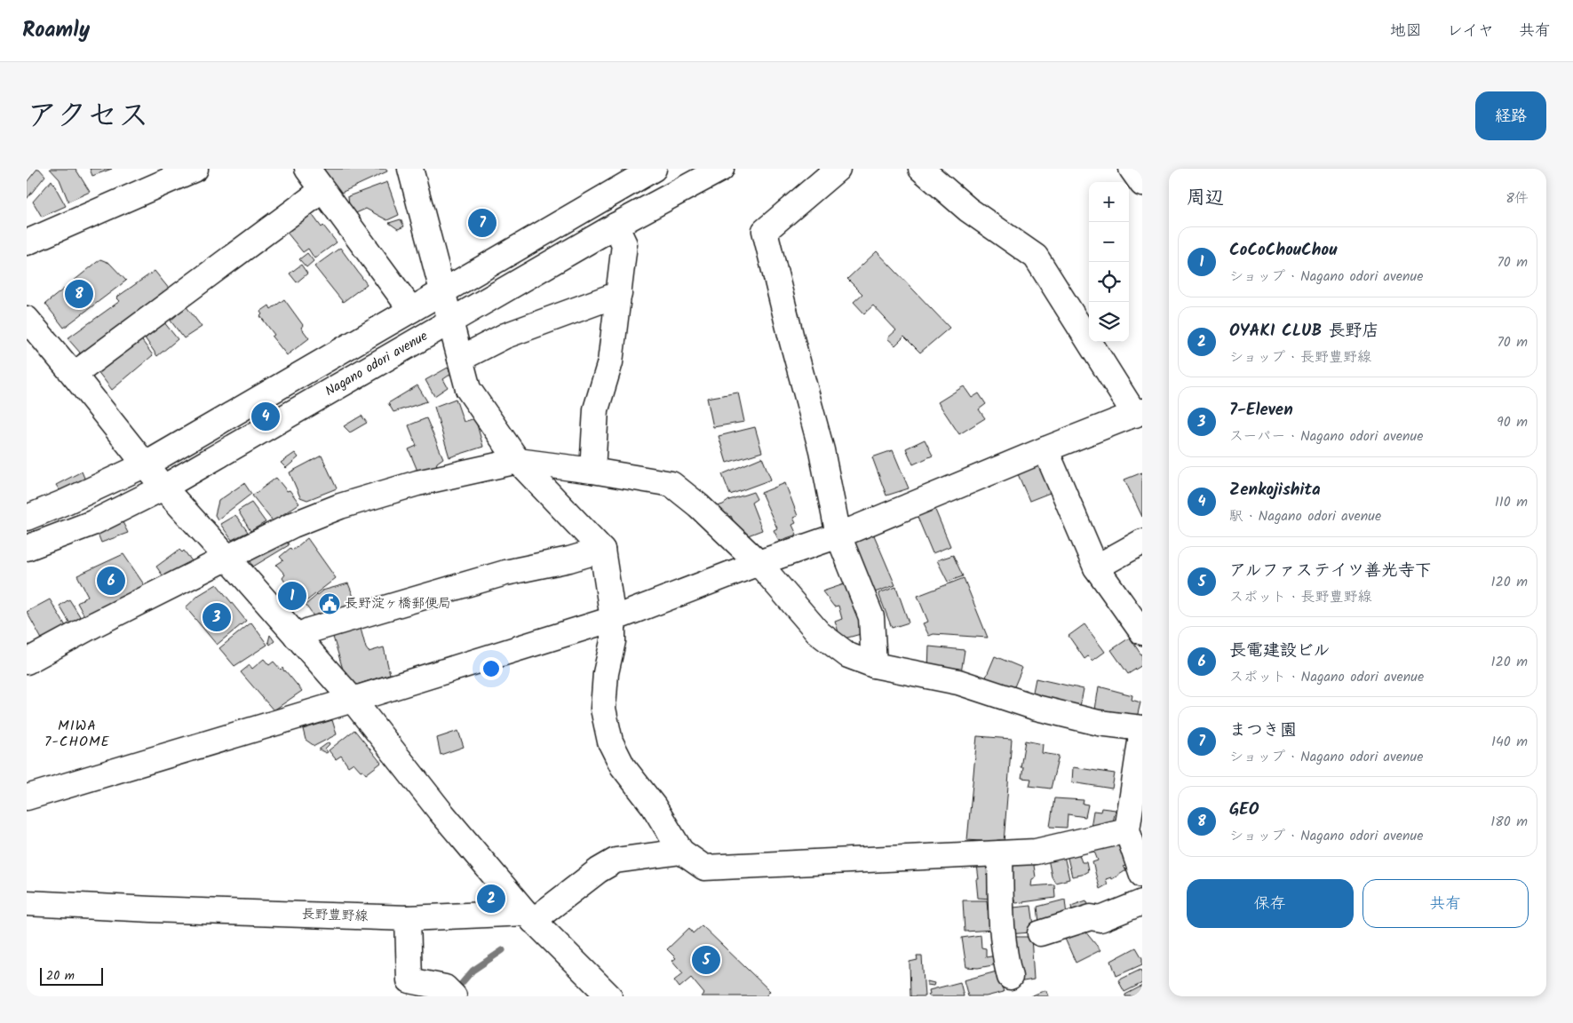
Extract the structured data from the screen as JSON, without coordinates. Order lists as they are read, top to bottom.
{
  "streets": {
    "street": ["Nagano odori avenue", "長野豊野線"]
  },
  "districts": ["MIWA 7-CHOME"],
  "places": {
    "public building": ["長野淀ヶ橋郵便局"]
  },
  "scale_bar": "20 m",
  "page": {
    "header": "Roamly",
    "nav": ["地図", "レイヤ", "共有"],
    "title": "アクセス",
    "buttons": [
      "経路",
      ["保存", "共有"]
    ],
    "heading": ["周辺", "8件"],
    "map_buttons": ["+", "−"],
    "pins": [
      "7",
      "8",
      "4",
      "6",
      "1",
      "3",
      "2",
      "5"
    ],
    "list": [
      {
        "mark": "1",
        "name": "CoCoChouChou",
        "note": "ショップ · Nagano odori avenue",
        "value": "70 m"
      },
      {
        "mark": "2",
        "name": "OYAKI CLUB 長野店",
        "note": "ショップ · 長野豊野線",
        "value": "70 m"
      },
      {
        "mark": "3",
        "name": "7-Eleven",
        "note": "スーパー · Nagano odori avenue",
        "value": "90 m"
      },
      {
        "mark": "4",
        "name": "Zenkojishita",
        "note": "駅 · Nagano odori avenue",
        "value": "110 m"
      },
      {
        "mark": "5",
        "name": "アルファステイツ善光寺下",
        "note": "スポット · 長野豊野線",
        "value": "120 m"
      },
      {
        "mark": "6",
        "name": "長電建設ビル",
        "note": "スポット · Nagano odori avenue",
        "value": "120 m"
      },
      {
        "mark": "7",
        "name": "まつき園",
        "note": "ショップ · Nagano odori avenue",
        "value": "140 m"
      },
      {
        "mark": "8",
        "name": "GEO",
        "note": "ショップ · Nagano odori avenue",
        "value": "180 m"
      }
    ],
    "scale": "20 m"
  }
}
